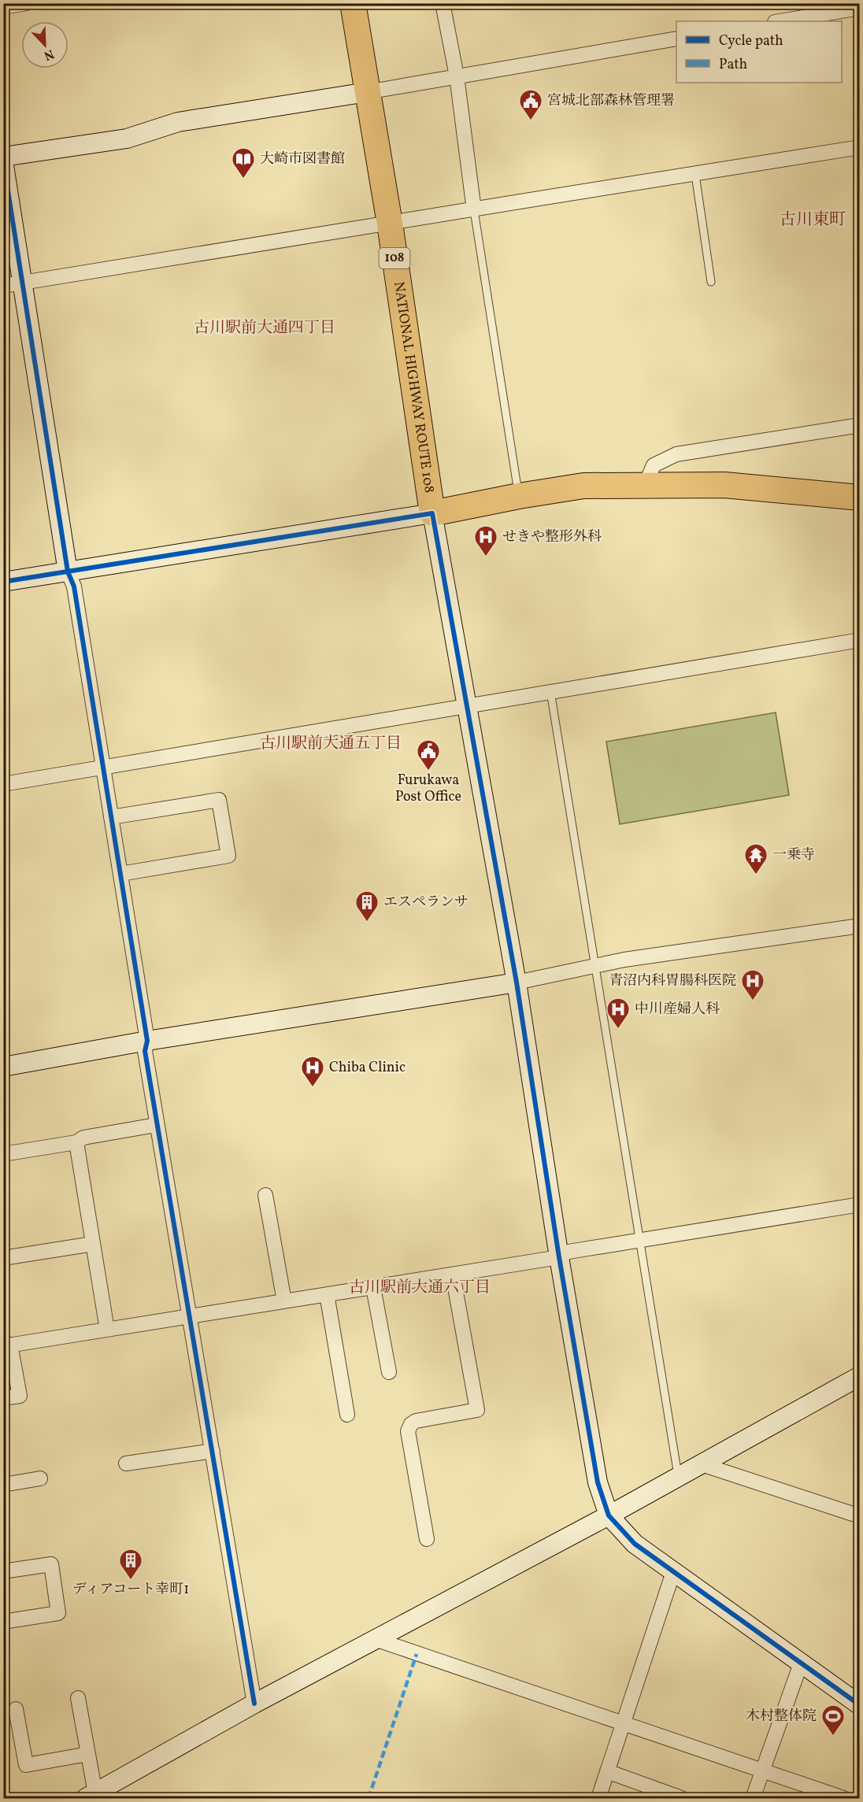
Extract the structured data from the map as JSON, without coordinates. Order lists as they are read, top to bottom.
{
  "streets": {
    "highway": ["108", "NATIONAL HIGHWAY ROUTE 108"]
  },
  "districts": [
    "古川東町",
    "古川駅前大通四丁目",
    "古川駅前大通五丁目",
    "古川駅前大通六丁目"
  ],
  "places": {
    "public building": ["宮城北部森林管理署", "Furukawa Post Office"],
    "library": ["大崎市図書館"],
    "hospital": [
      "せきや整形外科",
      "青沼内科胃腸科医院",
      "中川産婦人科",
      "Chiba Clinic"
    ],
    "temple": ["一乗寺"],
    "building": ["エスペランサ", "ディアコート幸町1"],
    "sports": ["木村整体院"]
  },
  "legend": ["Cycle path", "Path"],
  "north": "bottom right"
}
